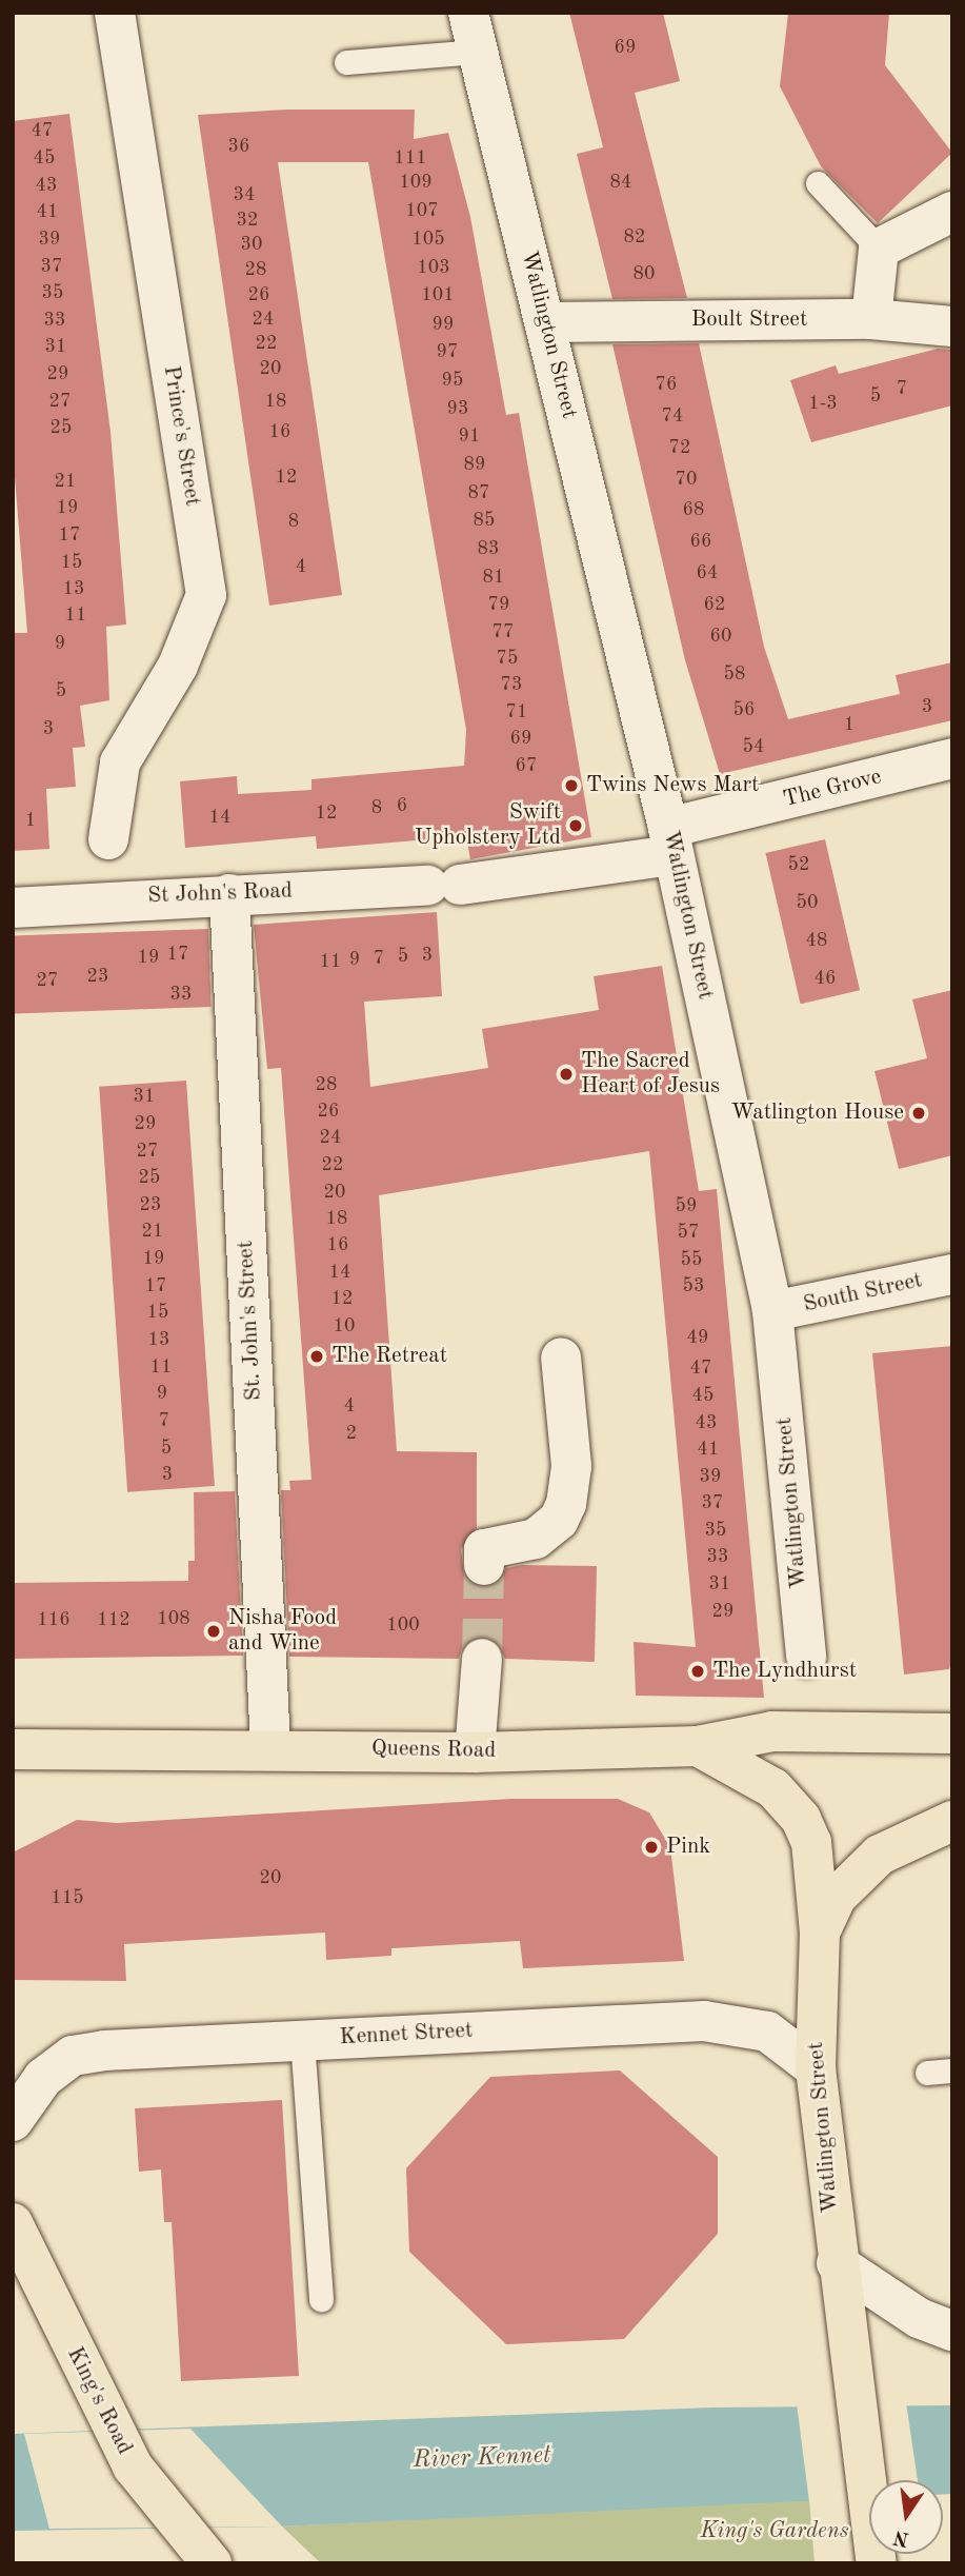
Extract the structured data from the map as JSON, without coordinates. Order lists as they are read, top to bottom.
{
  "streets": {
    "main road": ["Watlington Street", "Queens Road", "King's Road"],
    "street": [
      "Boult Street",
      "Prince's Street",
      "The Grove",
      "St John's Road",
      "South Street",
      "St. John's Street",
      "Kennet Street"
    ]
  },
  "crossings": [
    ["Boult Street", "Watlington Street"],
    ["Watlington Street", "The Grove"],
    ["Watlington Street", "St John's Road"],
    ["Watlington Street", "South Street"],
    ["Watlington Street", "Queens Road"],
    ["Watlington Street", "Kennet Street"],
    ["The Grove", "St John's Road"],
    ["St John's Road", "St. John's Street"],
    ["St. John's Street", "Queens Road"]
  ],
  "water": ["River Kennet"],
  "parks": ["King's Gardens"],
  "places": [
    "Twins News Mart",
    "Swift Upholstery Ltd",
    "The Sacred Heart of Jesus",
    "Watlington House",
    "The Retreat",
    "Nisha Food and Wine",
    "The Lyndhurst",
    "Pink"
  ],
  "house_numbers": [
    "69",
    "47",
    "36",
    "45",
    "111",
    "109",
    "84",
    "43",
    "34",
    "107",
    "41",
    "32",
    "82",
    "39",
    "105",
    "30",
    "37",
    "103",
    "28",
    "80",
    "35",
    "26",
    "101",
    "24",
    "33",
    "99",
    "22",
    "31",
    "97",
    "20",
    "29",
    "95",
    "76",
    "7",
    "5",
    "27",
    "18",
    "1-3",
    "93",
    "74",
    "25",
    "16",
    "91",
    "72",
    "89",
    "12",
    "70",
    "21",
    "87",
    "19",
    "68",
    "85",
    "8",
    "17",
    "66",
    "83",
    "15",
    "4",
    "64",
    "81",
    "13",
    "79",
    "62",
    "11",
    "77",
    "60",
    "9",
    "75",
    "58",
    "73",
    "5",
    "3",
    "56",
    "71",
    "1",
    "3",
    "69",
    "54",
    "67",
    "6",
    "8",
    "12",
    "14",
    "1",
    "52",
    "50",
    "48",
    "17",
    "3",
    "5",
    "19",
    "7",
    "9",
    "11",
    "23",
    "46",
    "27",
    "33",
    "28",
    "31",
    "26",
    "29",
    "24",
    "27",
    "22",
    "25",
    "20",
    "23",
    "59",
    "18",
    "21",
    "57",
    "16",
    "19",
    "55",
    "14",
    "17",
    "53",
    "12",
    "15",
    "10",
    "49",
    "13",
    "11",
    "47",
    "9",
    "45",
    "4",
    "7",
    "43",
    "2",
    "5",
    "41",
    "3",
    "39",
    "37",
    "35",
    "33",
    "31",
    "29",
    "108",
    "116",
    "112",
    "100",
    "20",
    "115"
  ],
  "north": "bottom"
}
